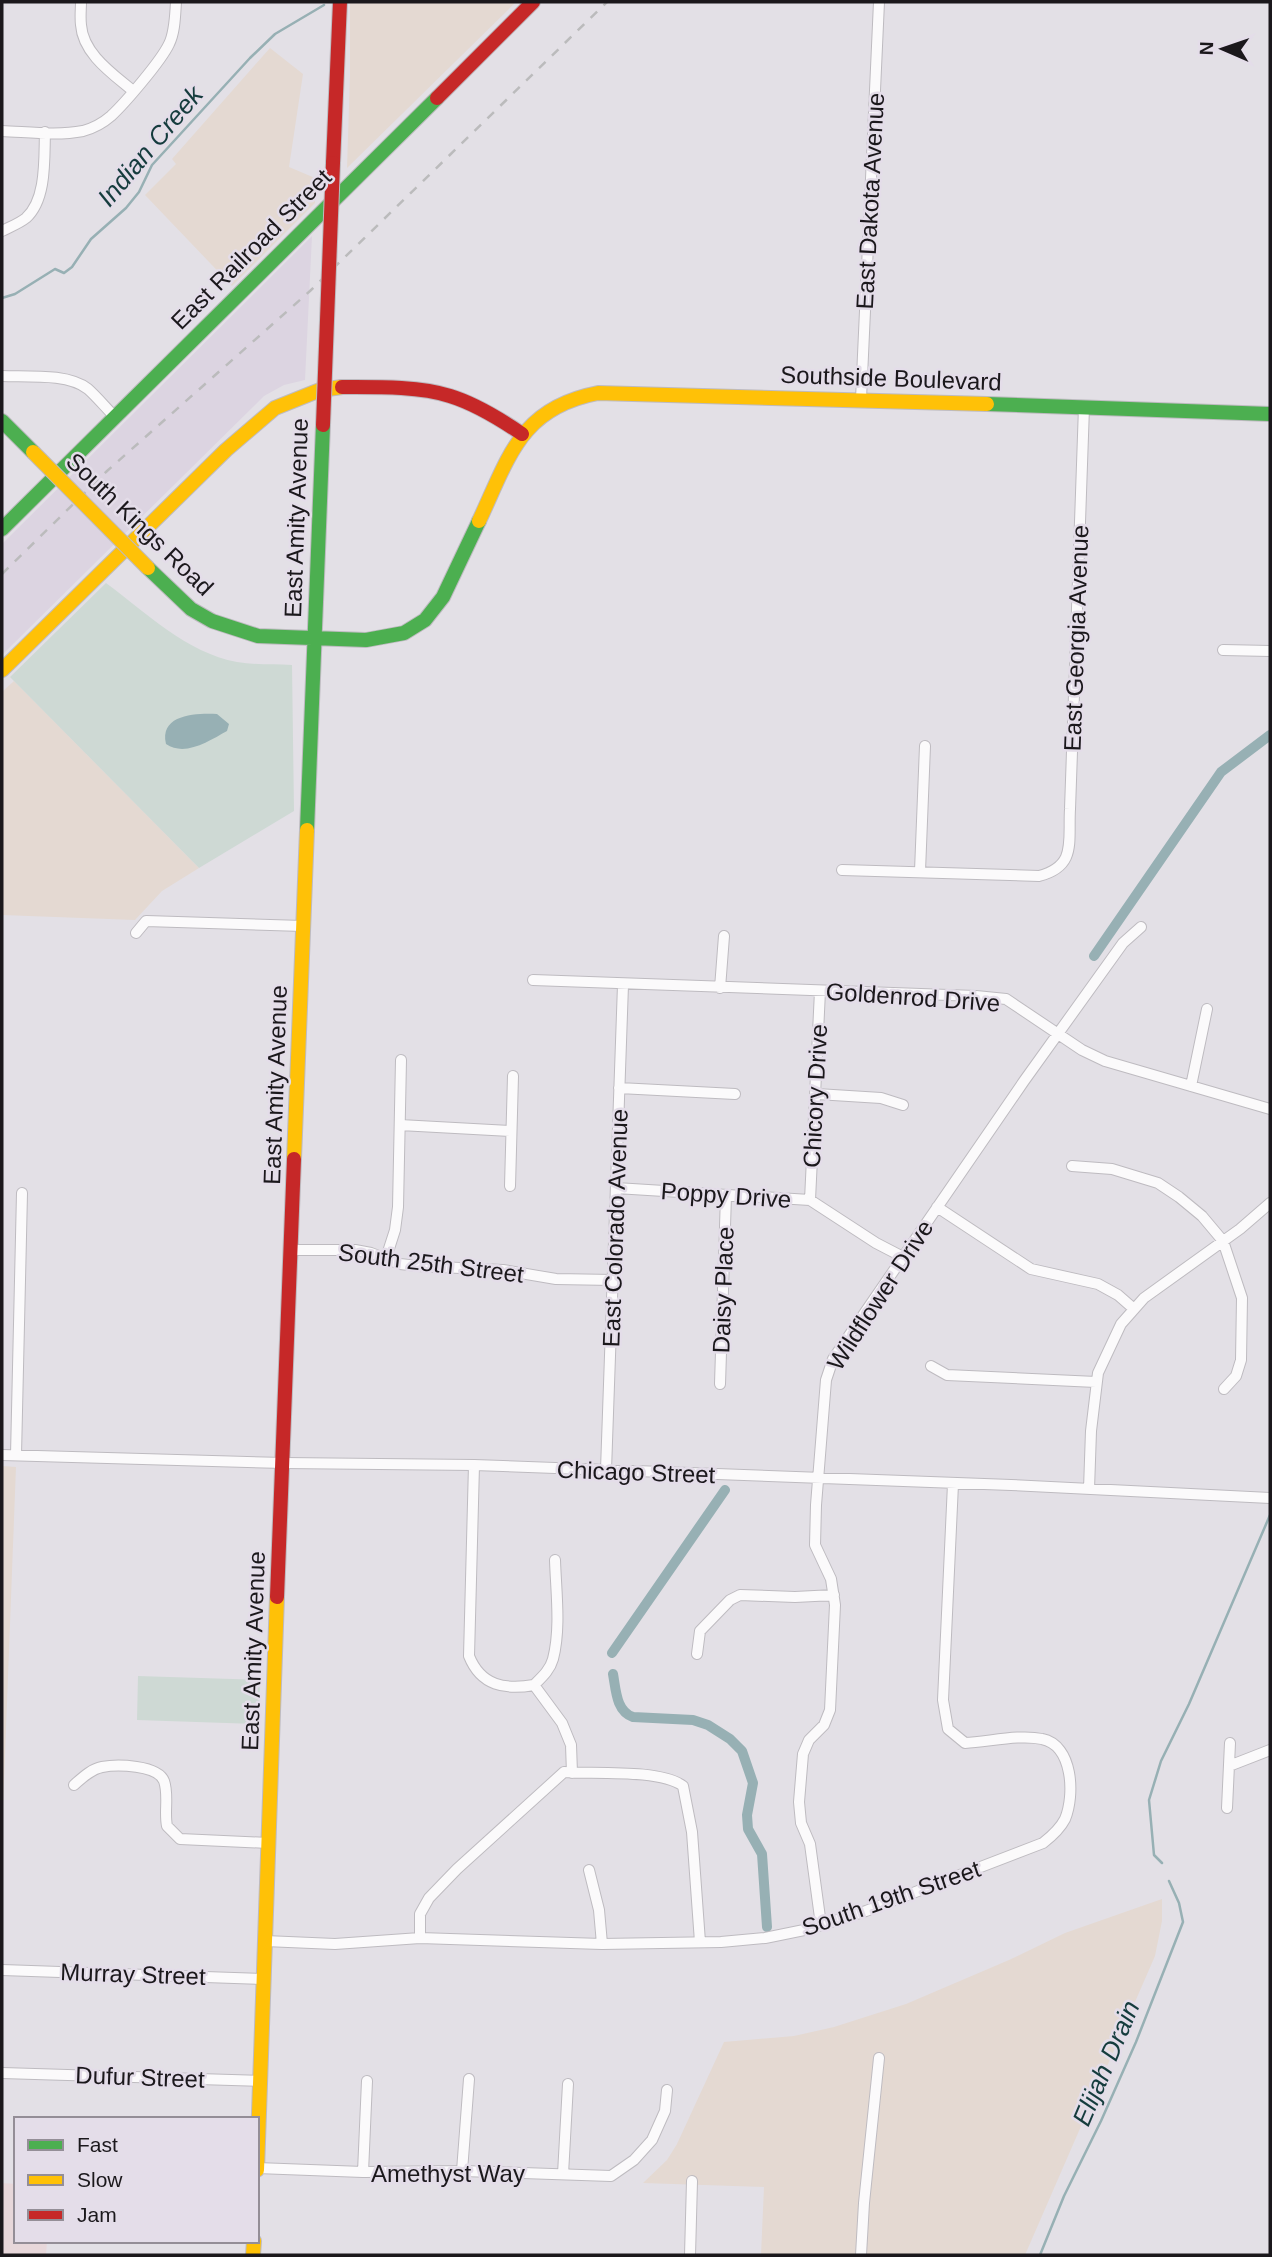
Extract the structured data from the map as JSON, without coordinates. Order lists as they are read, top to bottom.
{
  "streets": {
    "main road": [
      "East Railroad Street",
      "Southside Boulevard",
      "East Amity Avenue",
      "South Kings Road"
    ],
    "street": [
      "East Dakota Avenue",
      "East Georgia Avenue",
      "Goldenrod Drive",
      "Chicory Drive",
      "Poppy Drive",
      "East Colorado Avenue",
      "South 25th Street",
      "Daisy Place",
      "Wildflower Drive",
      "Chicago Street",
      "South 19th Street",
      "Murray Street",
      "Dufur Street",
      "Amethyst Way"
    ]
  },
  "crossings": [
    ["East Dakota Avenue", "Southside Boulevard"],
    ["Southside Boulevard", "South Kings Road"],
    ["Southside Boulevard", "East Georgia Avenue"],
    ["East Amity Avenue", "South Kings Road"],
    ["East Amity Avenue", "South 25th Street"],
    ["East Amity Avenue", "Chicago Street"],
    ["East Amity Avenue", "South 19th Street"],
    ["East Amity Avenue", "Murray Street"],
    ["East Amity Avenue", "Dufur Street"],
    ["Goldenrod Drive", "Chicory Drive"],
    ["Goldenrod Drive", "East Colorado Avenue"],
    ["Goldenrod Drive", "Wildflower Drive"],
    ["Chicory Drive", "Poppy Drive"],
    ["Poppy Drive", "East Colorado Avenue"],
    ["Poppy Drive", "Daisy Place"],
    ["Poppy Drive", "Wildflower Drive"],
    ["East Colorado Avenue", "South 25th Street"],
    ["East Colorado Avenue", "Chicago Street"],
    ["Wildflower Drive", "Chicago Street"],
    ["Wildflower Drive", "South 19th Street"],
    ["Chicago Street", "South 19th Street"]
  ],
  "water": ["Indian Creek", "Elijah Drain"],
  "legend": ["Fast", "Slow", "Jam"],
  "north": "left"
}
